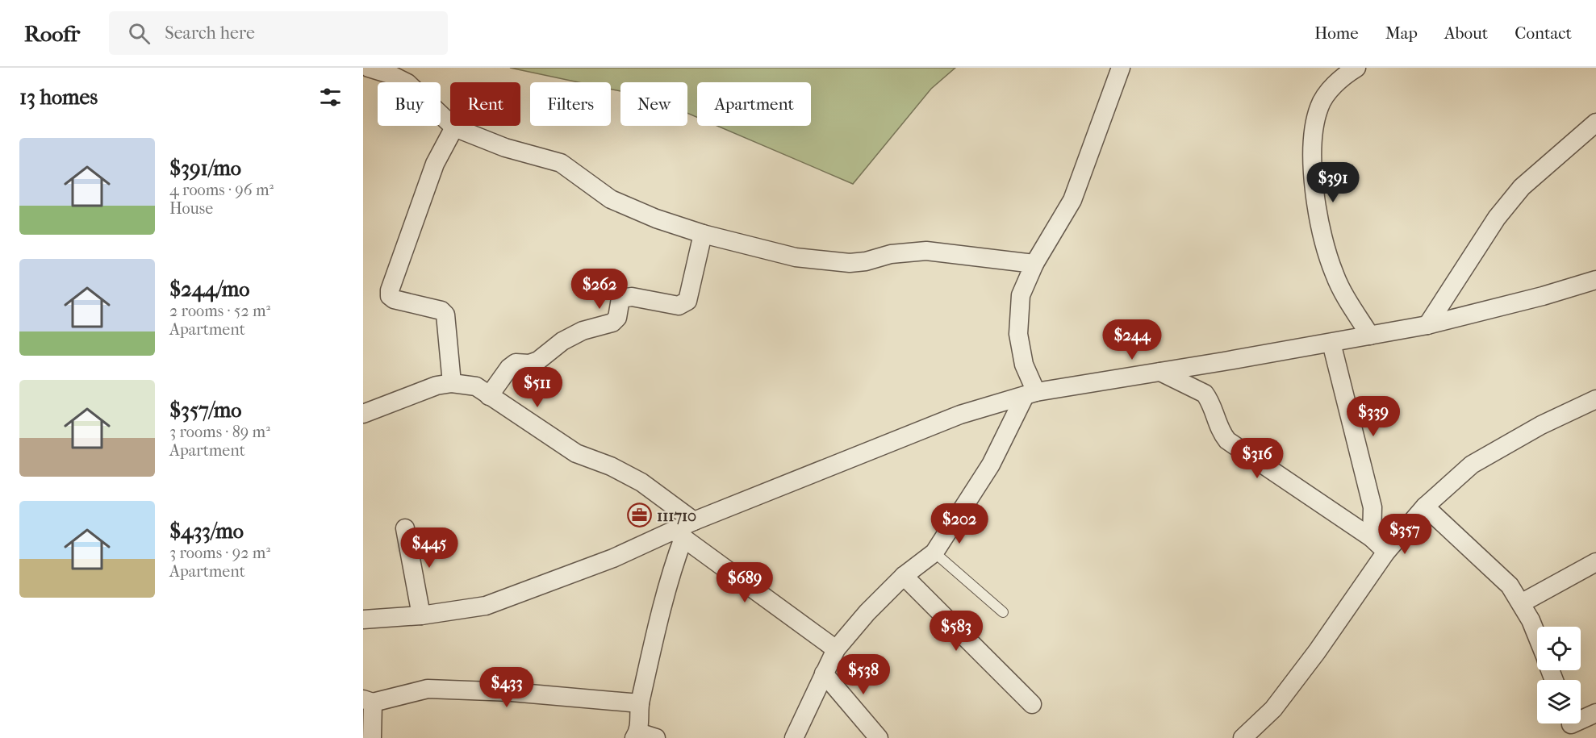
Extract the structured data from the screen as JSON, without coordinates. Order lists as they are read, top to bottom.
{
  "places": {
    "office": ["111710"]
  },
  "page": {
    "header": "Roofr",
    "search": "Search here",
    "nav": [
      "Home",
      "Map",
      "About",
      "Contact"
    ],
    "heading": "13 homes",
    "chip": [
      "Buy",
      "Rent",
      "Filters",
      "New",
      "Apartment"
    ],
    "list": [
      {
        "name": "$391/mo",
        "note": "4 rooms · 96 m² · House"
      },
      {
        "name": "$244/mo",
        "note": "2 rooms · 52 m² · Apartment"
      },
      {
        "name": "$357/mo",
        "note": "3 rooms · 89 m² · Apartment"
      },
      {
        "name": "$433/mo",
        "note": "3 rooms · 92 m² · Apartment"
      }
    ],
    "price": [
      "$391",
      "$262",
      "$244",
      "$511",
      "$339",
      "$316",
      "$202",
      "$357",
      "$445",
      "$689",
      "$583",
      "$538",
      "$433"
    ]
  }
}
